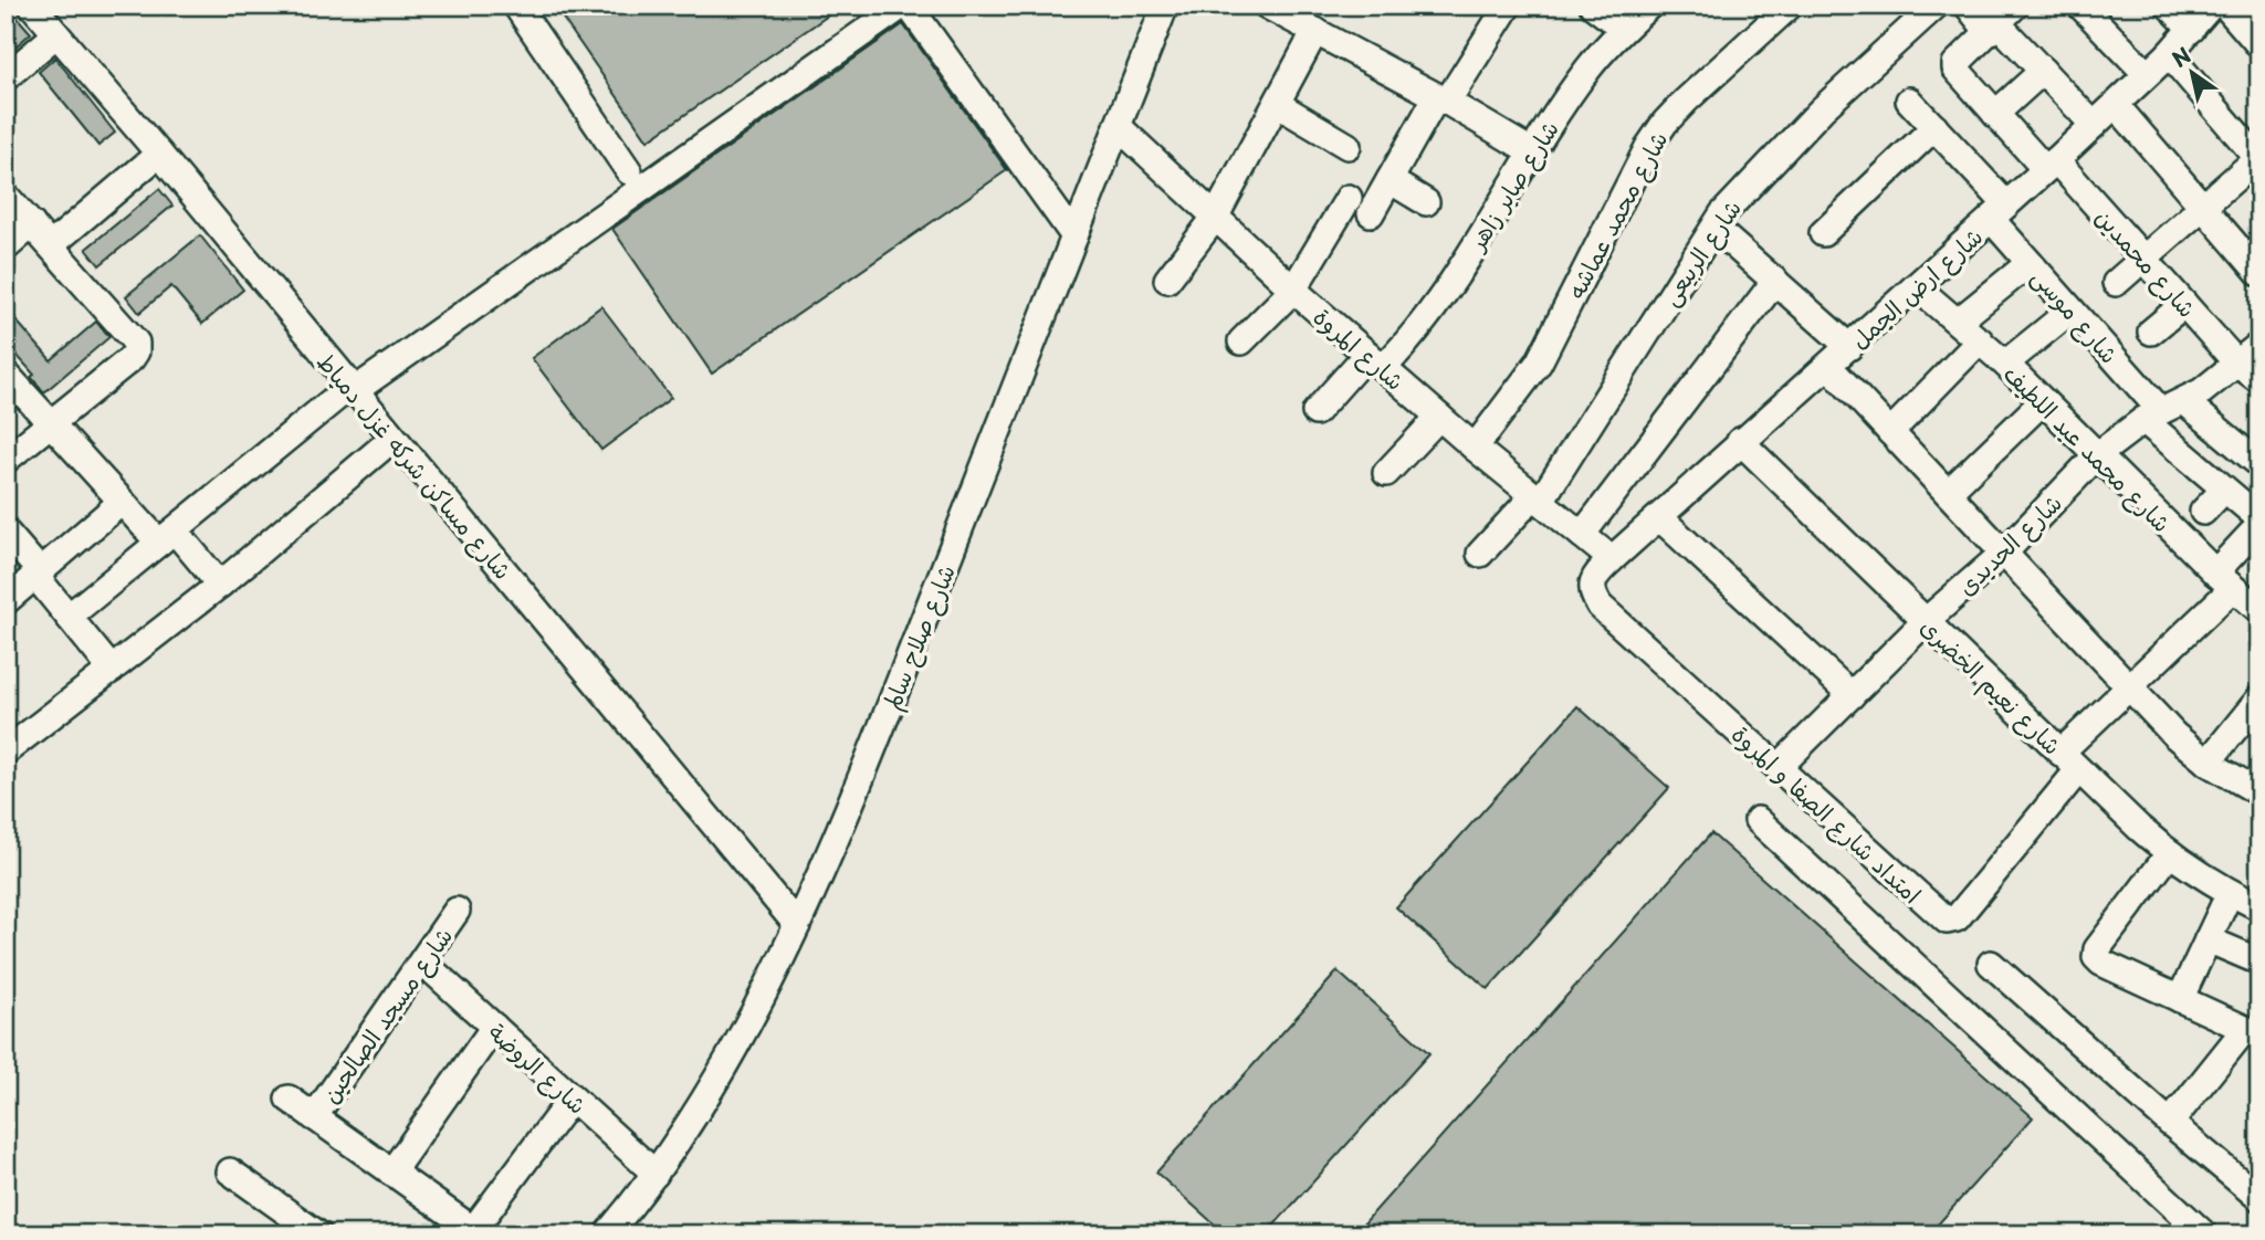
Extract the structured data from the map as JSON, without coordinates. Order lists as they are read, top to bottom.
{
  "streets": {
    "street": [
      "شارع صابر زاهر",
      "شارع محمد عماشه",
      "شارع الربيعى",
      "شارع محمدين",
      "شارع ارض الجمل",
      "شارع موسى",
      "شارع المروة",
      "شارع محمد عبد اللطيف",
      "شارع مساكن شركه غزل دمياط",
      "شارع الحديدى",
      "شارع صلاح سالم",
      "شارع نعيم الخضرى",
      "امتداد شارع الصفا و المروة",
      "شارع مسجد الصالحين",
      "شارع الروضة"
    ]
  },
  "crossings": [
    ["شارع صابر زاهر", "شارع المروة"],
    ["شارع محمد عماشه", "شارع المروة"],
    ["شارع الربيعى", "شارع المروة"],
    ["شارع محمدين", "شارع ارض الجمل"],
    ["شارع محمدين", "شارع الحديدى"],
    ["شارع ارض الجمل", "شارع موسى"],
    ["شارع ارض الجمل", "شارع المروة"],
    ["شارع ارض الجمل", "شارع محمد عبد اللطيف"],
    ["شارع ارض الجمل", "شارع نعيم الخضرى"],
    ["شارع ارض الجمل", "امتداد شارع الصفا و المروة"],
    ["شارع موسى", "شارع الحديدى"],
    ["شارع المروة", "شارع صلاح سالم"],
    ["شارع المروة", "امتداد شارع الصفا و المروة"],
    ["شارع محمد عبد اللطيف", "شارع الحديدى"],
    ["شارع مساكن شركه غزل دمياط", "شارع صلاح سالم"],
    ["شارع الحديدى", "شارع نعيم الخضرى"],
    ["شارع الحديدى", "امتداد شارع الصفا و المروة"],
    ["شارع صلاح سالم", "شارع الروضة"],
    ["شارع نعيم الخضرى", "امتداد شارع الصفا و المروة"],
    ["شارع مسجد الصالحين", "شارع الروضة"]
  ],
  "north": "top left"
}
